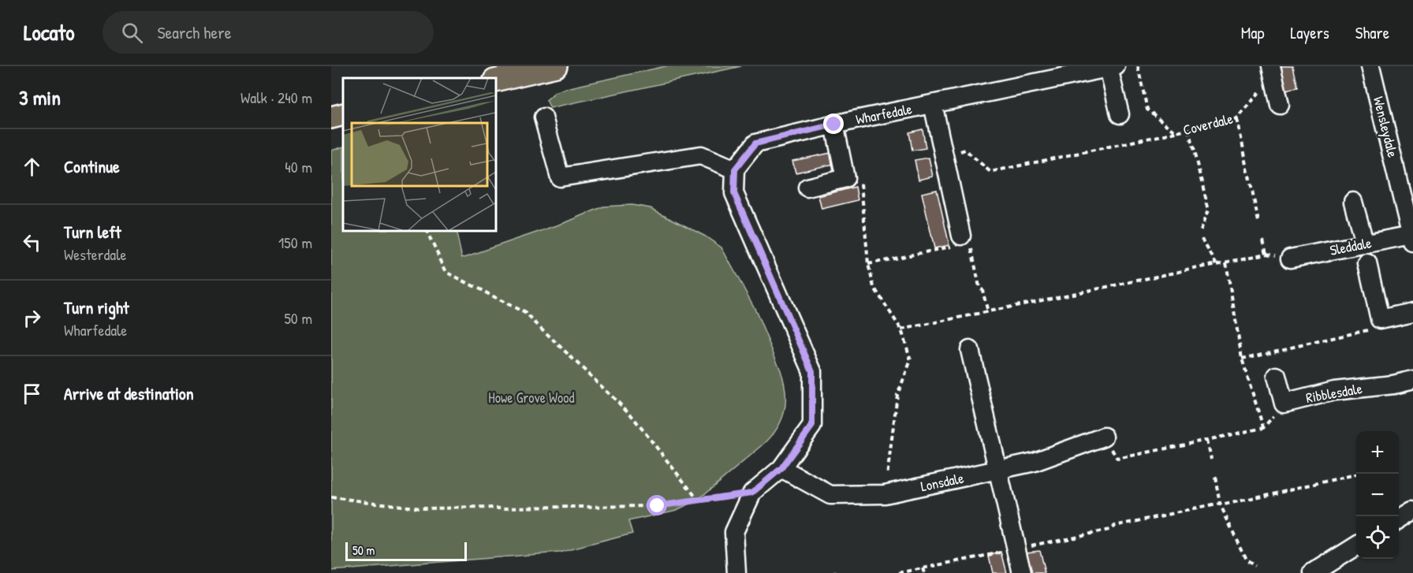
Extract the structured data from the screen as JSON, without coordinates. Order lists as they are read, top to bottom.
{
  "streets": {
    "street": [
      "Wharfedale",
      "Wensleydale",
      "Sleddale",
      "Ribblesdale",
      "Lonsdale"
    ],
    "path": ["Coverdale"]
  },
  "crossings": [
    ["Wensleydale", "Sleddale"]
  ],
  "parks": ["Howe Grove Wood"],
  "scale_bar": "50 m",
  "page": {
    "header": "Locato",
    "search": "Search here",
    "nav": ["Map", "Layers", "Share"],
    "heading": ["3 min", "Walk · 240 m"],
    "list": [
      ["Continue", "40 m"],
      ["Turn left", "Westerdale", "150 m"],
      ["Turn right", "Wharfedale", "50 m"],
      "Arrive at destination"
    ],
    "map_buttons": ["+", "−"],
    "scale": "50 m"
  }
}
